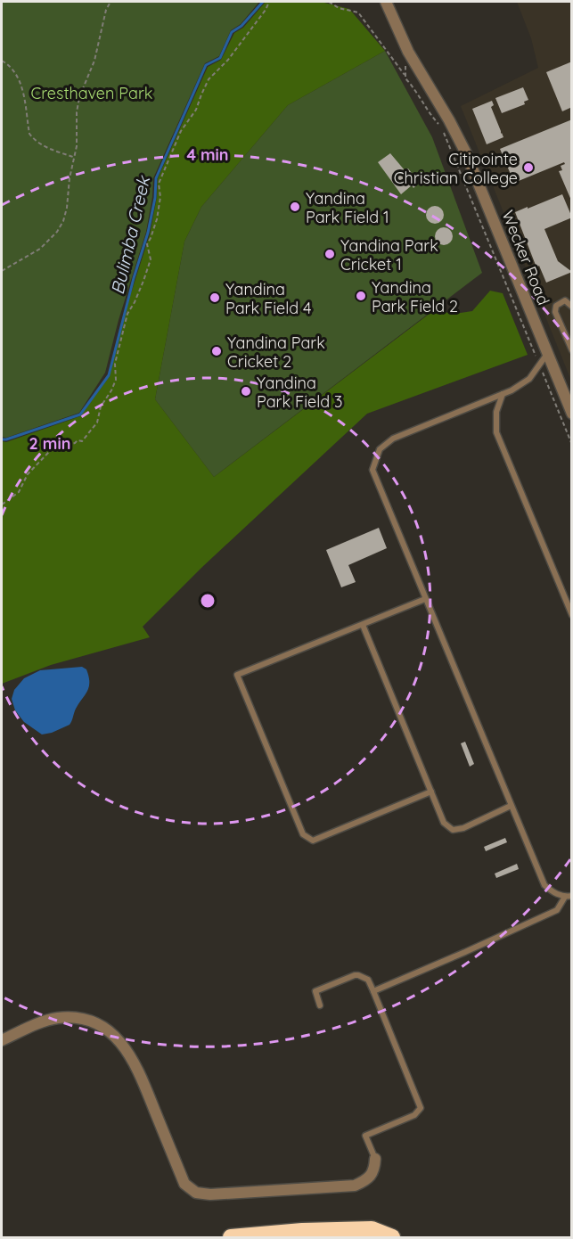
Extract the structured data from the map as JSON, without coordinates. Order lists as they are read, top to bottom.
{
  "streets": {
    "street": ["Wecker Road"]
  },
  "water": ["Bulimba Creek"],
  "parks": ["Cresthaven Park"],
  "places": [
    "Citipointe Christian College",
    "Yandina Park Field 1",
    "Yandina Park Cricket 1",
    "Yandina Park Field 2",
    "Yandina Park Field 4",
    "Yandina Park Cricket 2",
    "Yandina Park Field 3"
  ],
  "rings": ["4 min", "2 min"]
}
